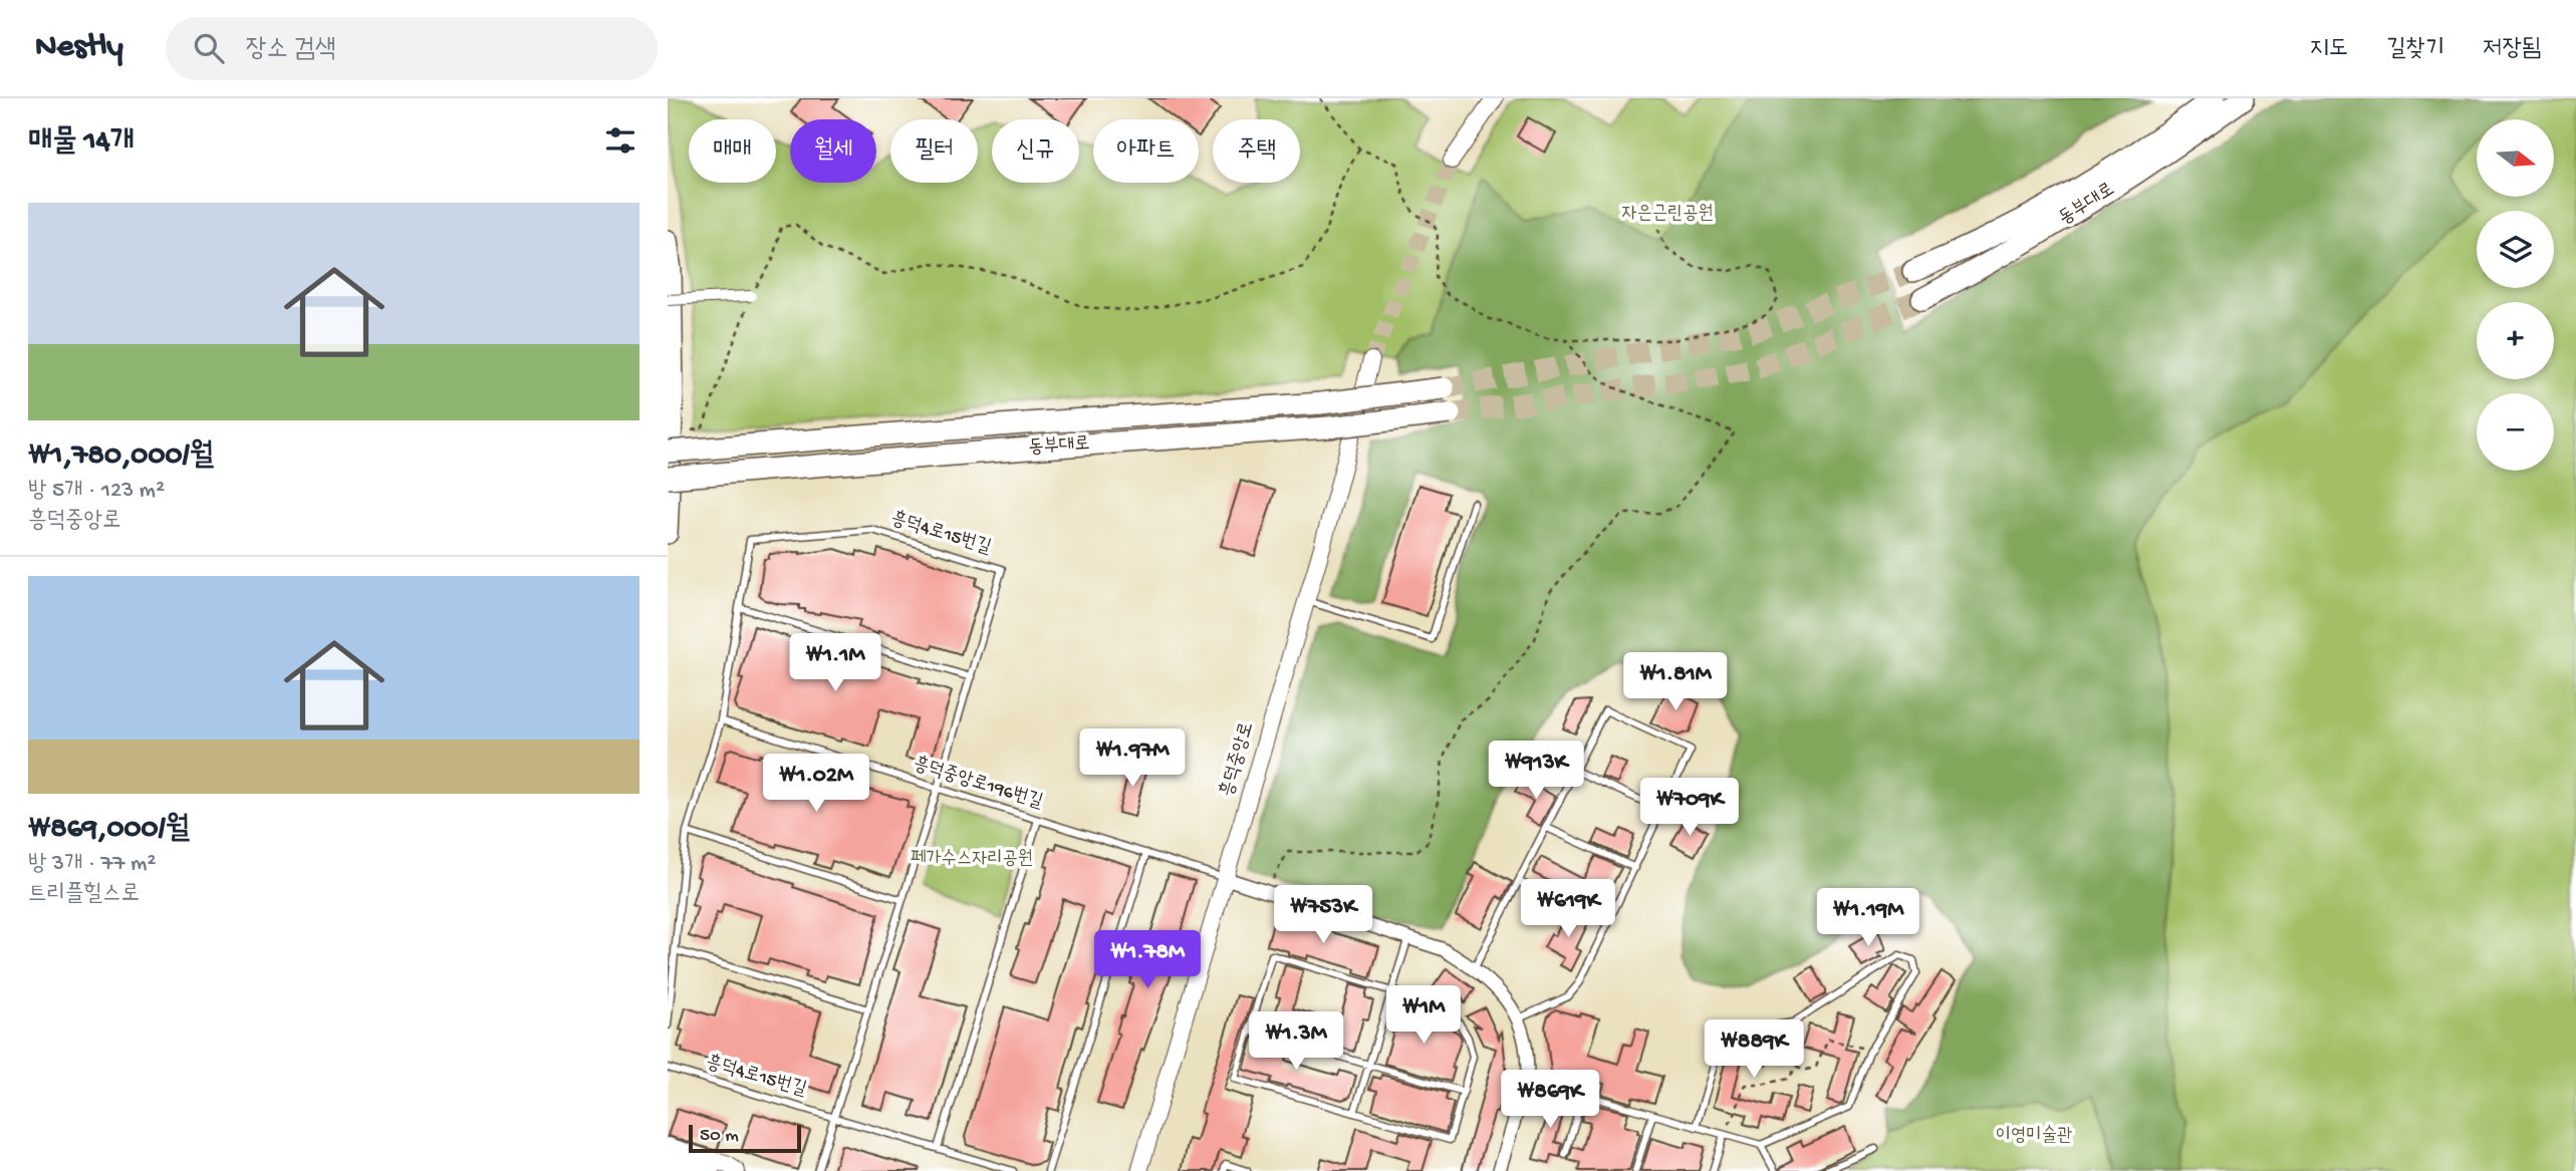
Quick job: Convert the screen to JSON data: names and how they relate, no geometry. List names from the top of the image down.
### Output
{
  "streets": {
    "highway": ["동부대로"],
    "street": ["흥덕중앙로"],
    "lane": ["흥덕4로15번길", "흥덕중앙로196번길"]
  },
  "crossings": [
    ["흥덕4로15번길", "흥덕중앙로196번길"],
    ["흥덕중앙로", "흥덕중앙로196번길"]
  ],
  "parks": ["자은근린공원", "페가수스자리공원", "이영미술관"],
  "scale_bar": "50 m",
  "north": "right",
  "page": {
    "header": "Nestly",
    "search": "장소 검색",
    "nav": ["지도", "길찾기", "저장됨"],
    "heading": "매물 14개",
    "map_buttons": ["+", "−"],
    "chip": [
      "매매",
      "월세",
      "필터",
      "신규",
      "아파트",
      "주택"
    ],
    "list": [
      {
        "name": "₩1,780,000/월",
        "note": "방 5개 · 123 m² · 흥덕중앙로"
      },
      {
        "name": "₩869,000/월",
        "note": "방 3개 · 77 m² · 트리플힐스로"
      }
    ],
    "price": [
      "₩1.1M",
      "₩1.81M",
      "₩1.97M",
      "₩913K",
      "₩1.02M",
      "₩709K",
      "₩619K",
      "₩753K",
      "₩1.19M",
      "₩1.78M",
      "₩1M",
      "₩1.3M",
      "₩889K",
      "₩869K"
    ],
    "scale": "50 m"
  }
}
